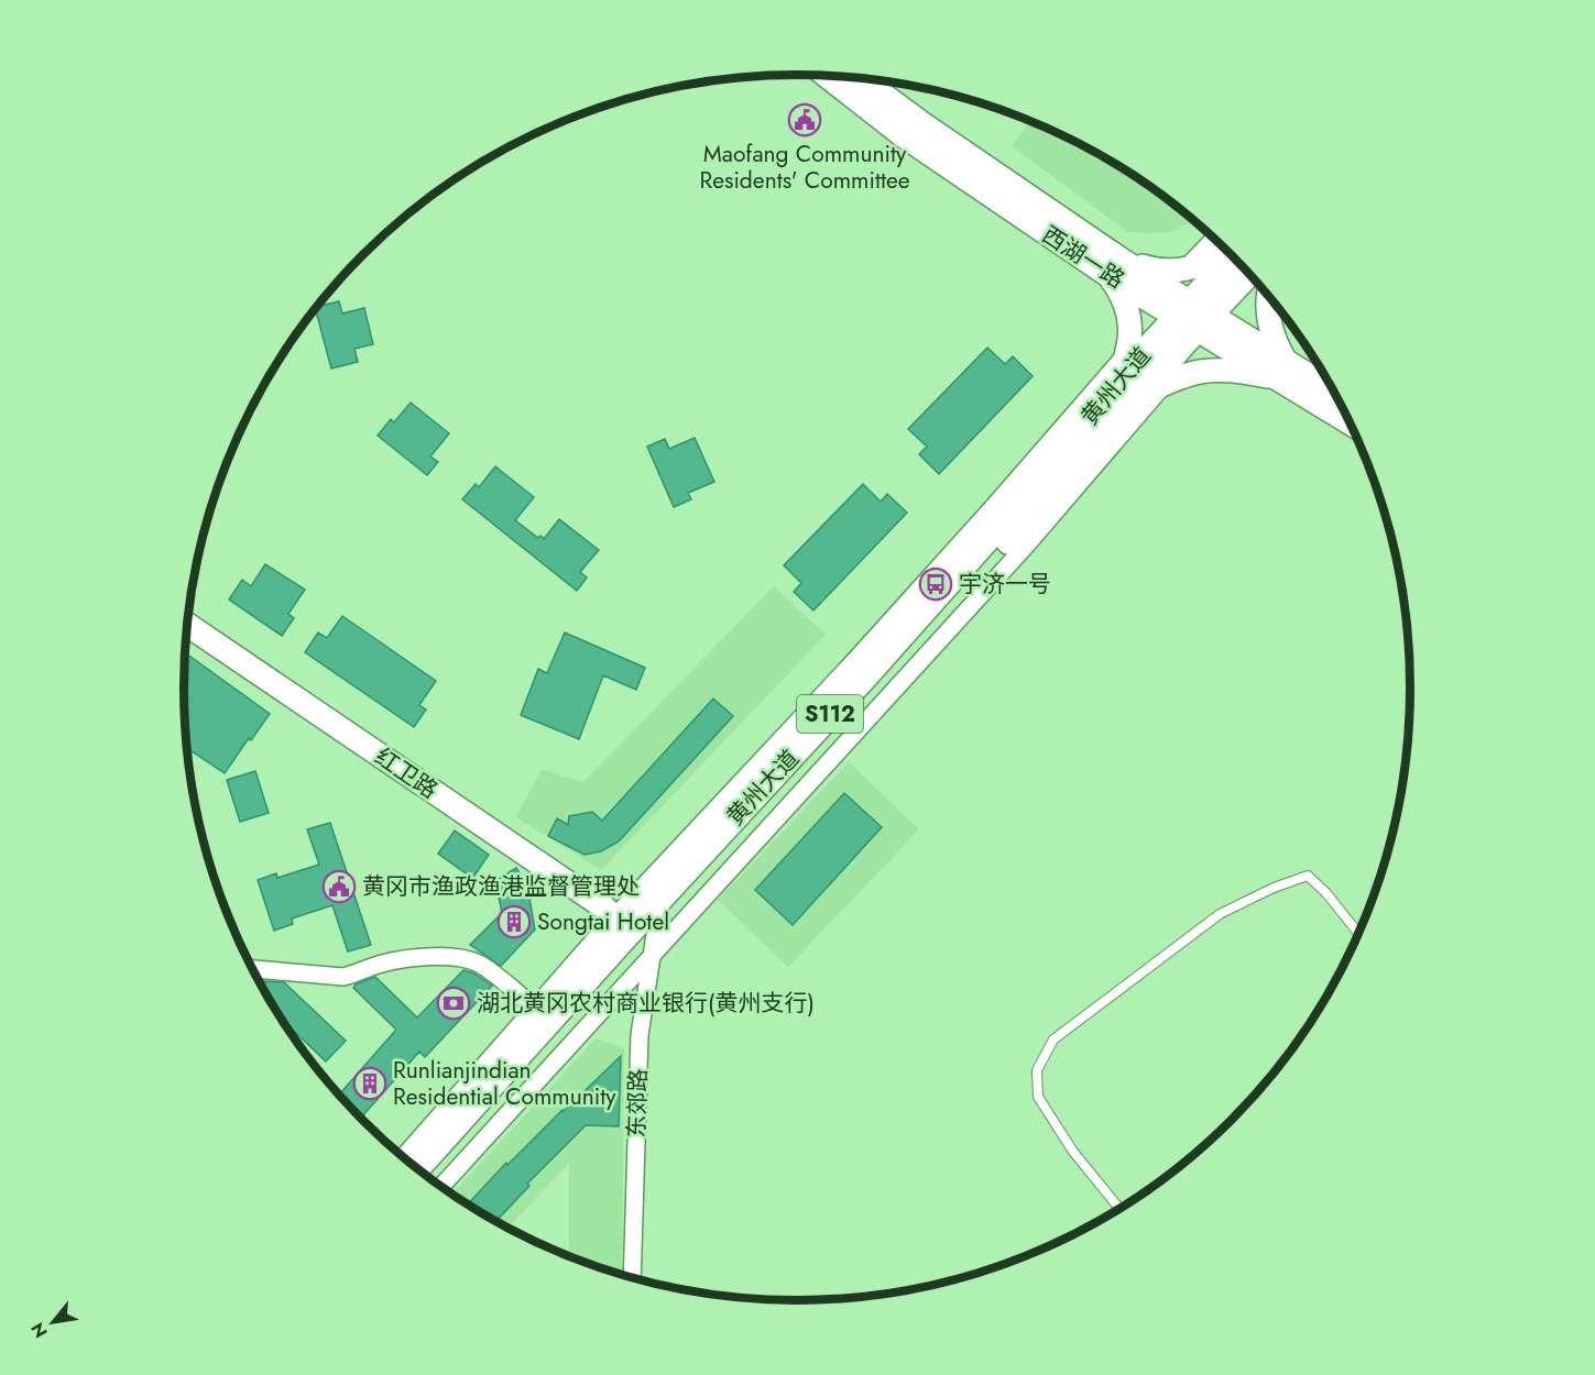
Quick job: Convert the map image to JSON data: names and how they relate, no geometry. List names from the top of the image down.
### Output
{
  "streets": {
    "main road": [
      "西湖一路",
      "黄州大道",
      "S112",
      "红卫路"
    ],
    "street": ["东郊路"]
  },
  "crossings": [
    ["西湖一路", "黄州大道"],
    ["黄州大道", "红卫路"],
    ["黄州大道", "东郊路"]
  ],
  "places": {
    "public building": ["Maofang Community Residents' Committee", "黄冈市渔政渔港监督管理处"],
    "bus stop": ["宇济一号"],
    "building": ["Songtai Hotel", "Runlianjindian Residential Community"],
    "bank": ["湖北黄冈农村商业银行(黄州支行)"]
  },
  "north": "bottom left"
}
